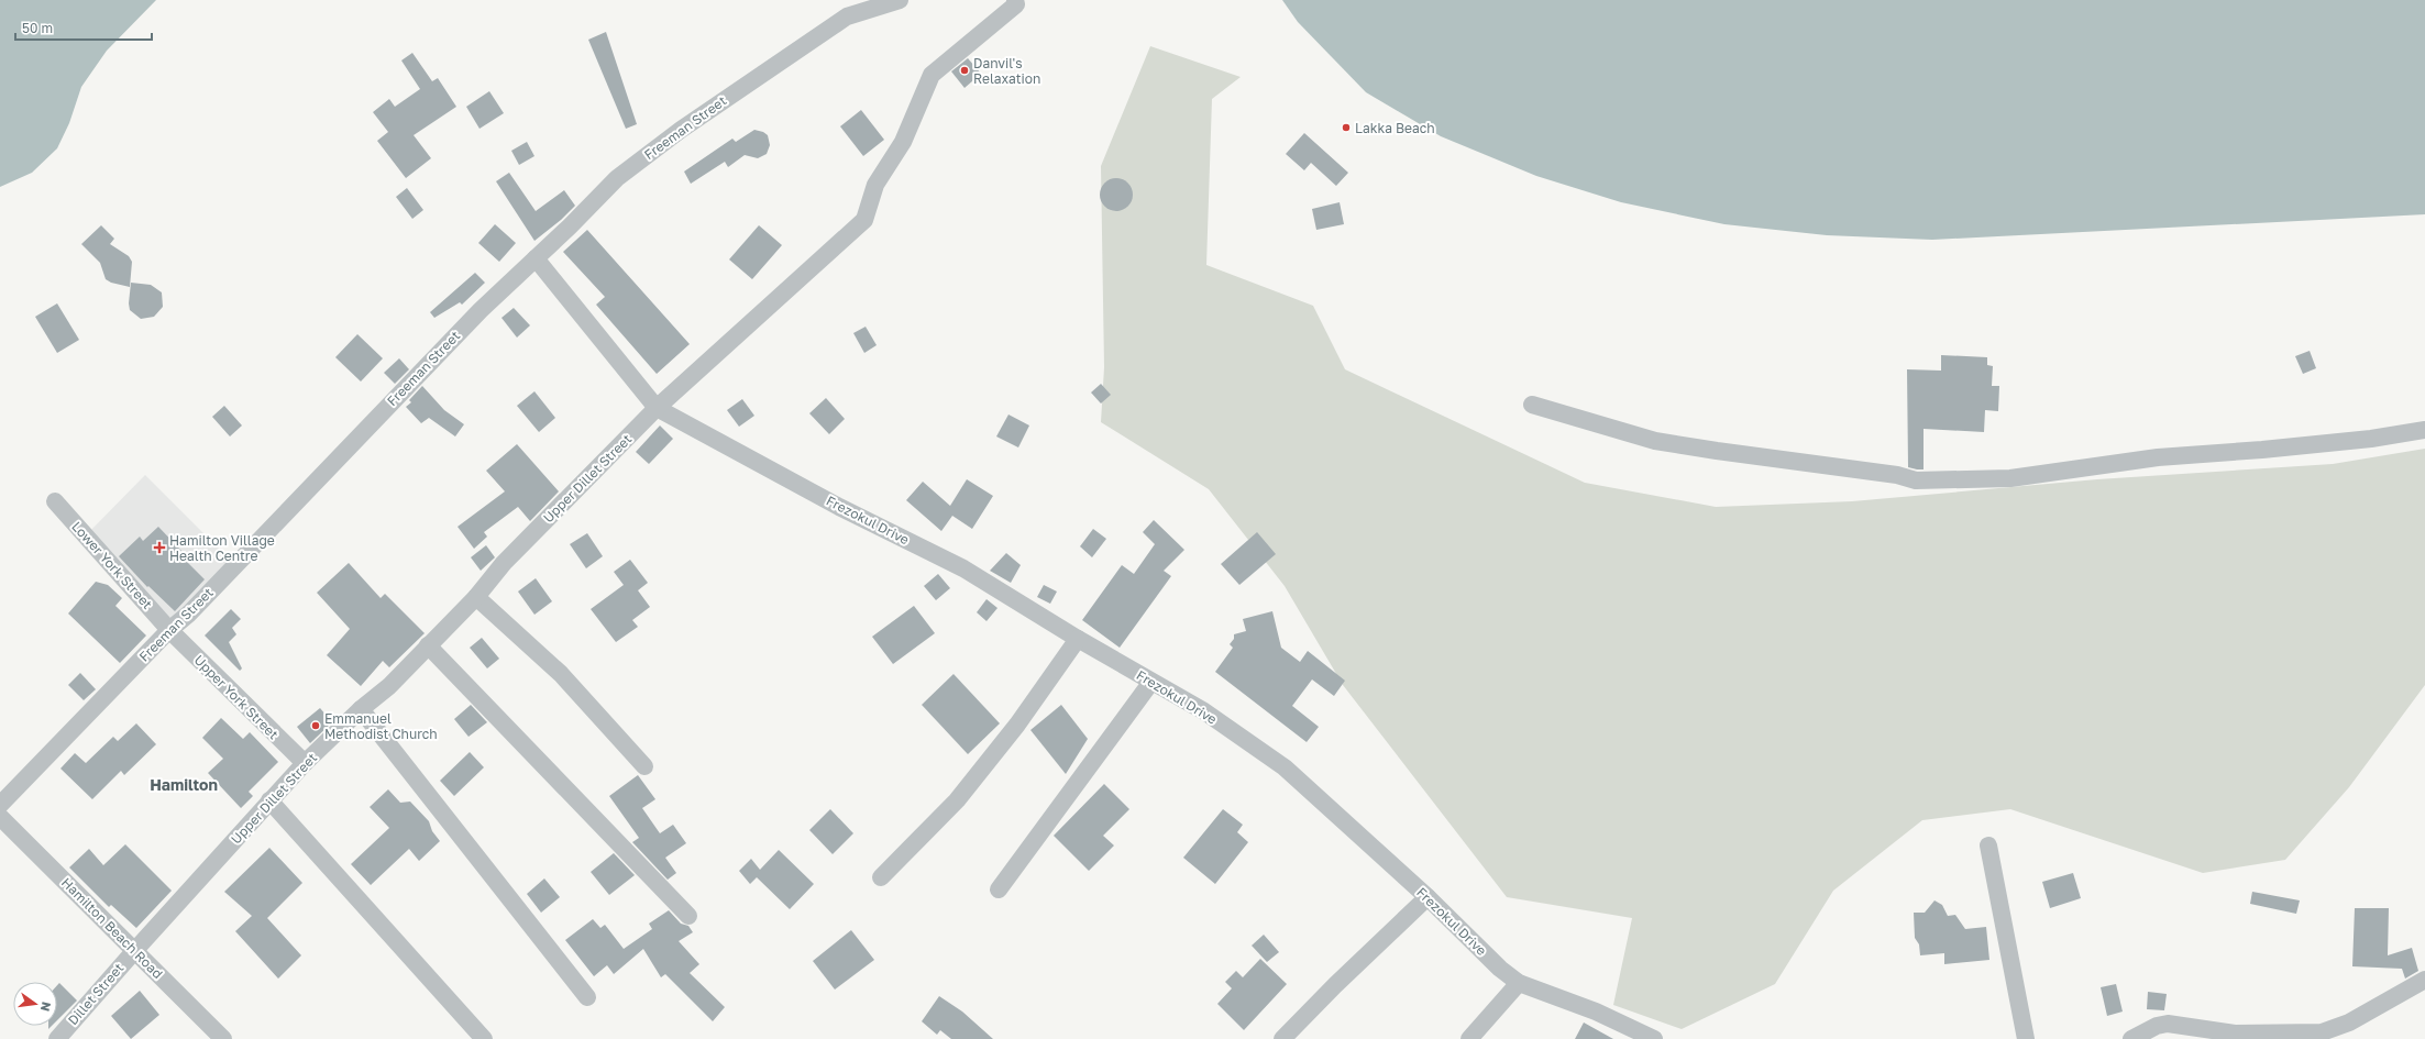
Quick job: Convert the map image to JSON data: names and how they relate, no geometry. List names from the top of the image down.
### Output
{
  "streets": {
    "street": [
      "Freeman Street",
      "Upper Dillet Street",
      "Frezokul Drive",
      "Lower York Street",
      "Upper York Street",
      "Hamilton Beach Road",
      "Dillet Street"
    ]
  },
  "crossings": [
    ["Freeman Street", "Lower York Street"],
    ["Freeman Street", "Upper York Street"],
    ["Upper Dillet Street", "Frezokul Drive"],
    ["Upper Dillet Street", "Upper York Street"],
    ["Upper Dillet Street", "Hamilton Beach Road"],
    ["Upper Dillet Street", "Dillet Street"],
    ["Lower York Street", "Upper York Street"],
    ["Hamilton Beach Road", "Dillet Street"]
  ],
  "districts": ["Hamilton"],
  "places": {
    "other": ["Danvil's Relaxation", "Lakka Beach", "Emmanuel Methodist Church"],
    "health": ["Hamilton Village Health Centre"]
  },
  "scale_bar": "50 m",
  "north": "right"
}
